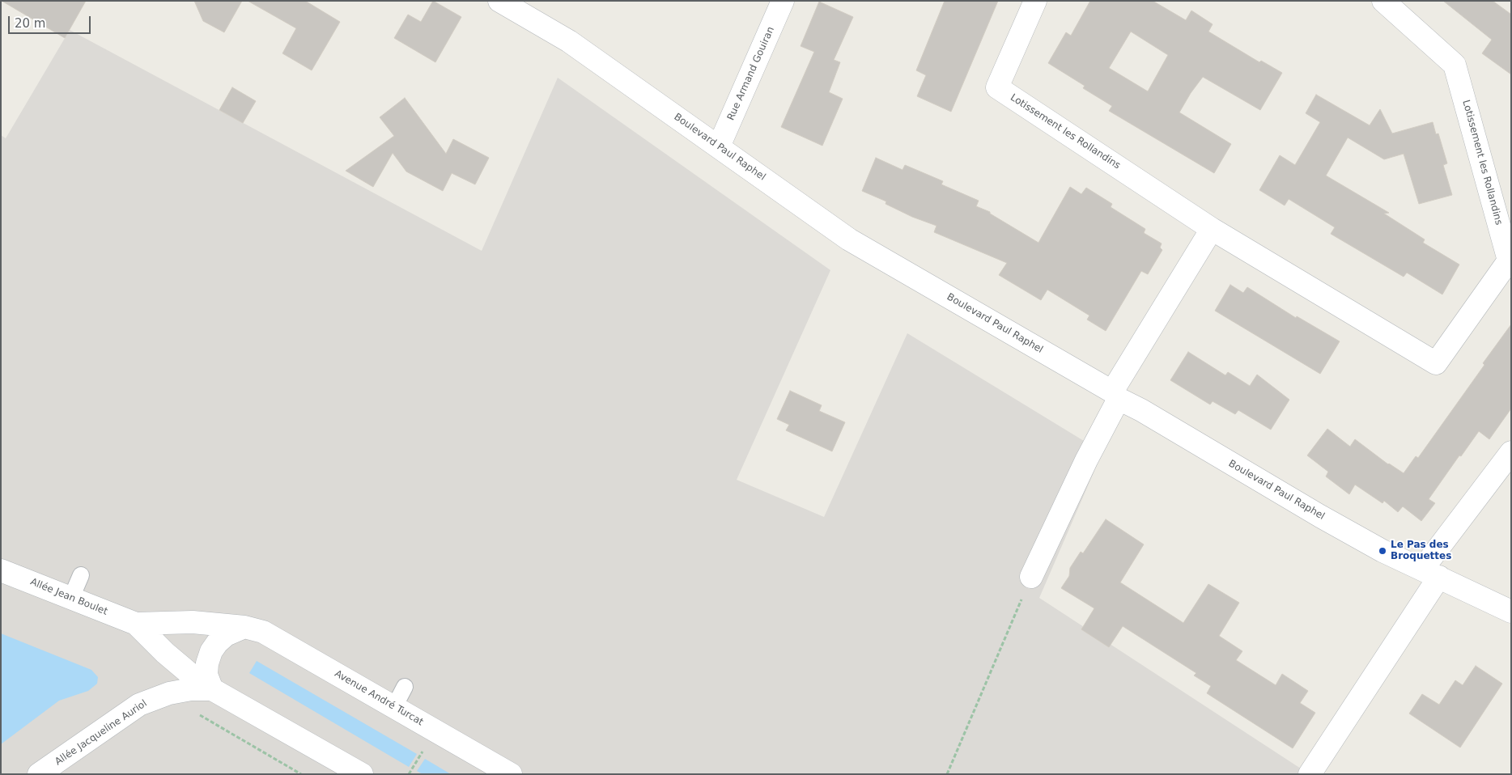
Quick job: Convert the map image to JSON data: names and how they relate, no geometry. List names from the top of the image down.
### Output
{
  "streets": {
    "street": [
      "Rue Armand Gouiran",
      "Lotissement les Rollandins",
      "Boulevard Paul Raphel",
      "Allée Jean Boulet",
      "Avenue André Turcat",
      "Allée Jacqueline Auriol"
    ]
  },
  "crossings": [
    ["Rue Armand Gouiran", "Boulevard Paul Raphel"],
    ["Allée Jean Boulet", "Avenue André Turcat"]
  ],
  "places": ["Le Pas des Broquettes"],
  "scale_bar": "20 m"
}
